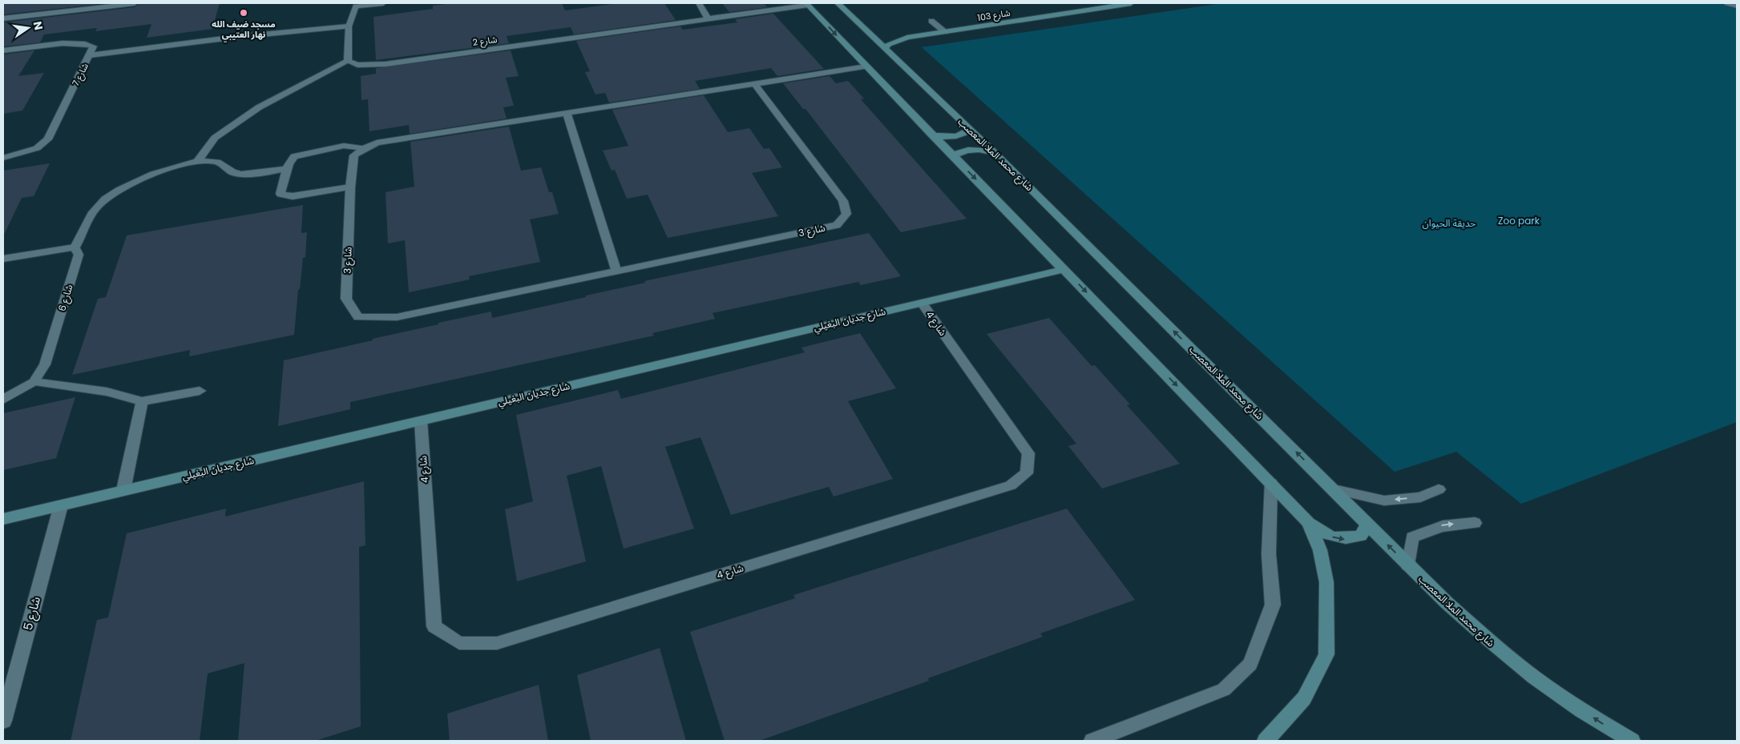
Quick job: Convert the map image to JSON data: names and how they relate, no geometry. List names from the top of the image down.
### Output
{
  "streets": {
    "street": [
      "شارع 103",
      "شارع 2",
      "شارع 7",
      "شارع محمد الملا المعصب",
      "شارع 3",
      "شارع 6",
      "شارع جديان البغيلي",
      "شارع 4",
      "شارع 5"
    ]
  },
  "crossings": [
    ["شارع 103", "شارع محمد الملا المعصب"],
    ["شارع جديان البغيلي", "شارع 4"],
    ["شارع جديان البغيلي", "شارع 5"]
  ],
  "parks": ["Zoo park", "حديقة الحيوان"],
  "places": ["مسجد ضيف الله نهار العتيبي"],
  "north": "right"
}
